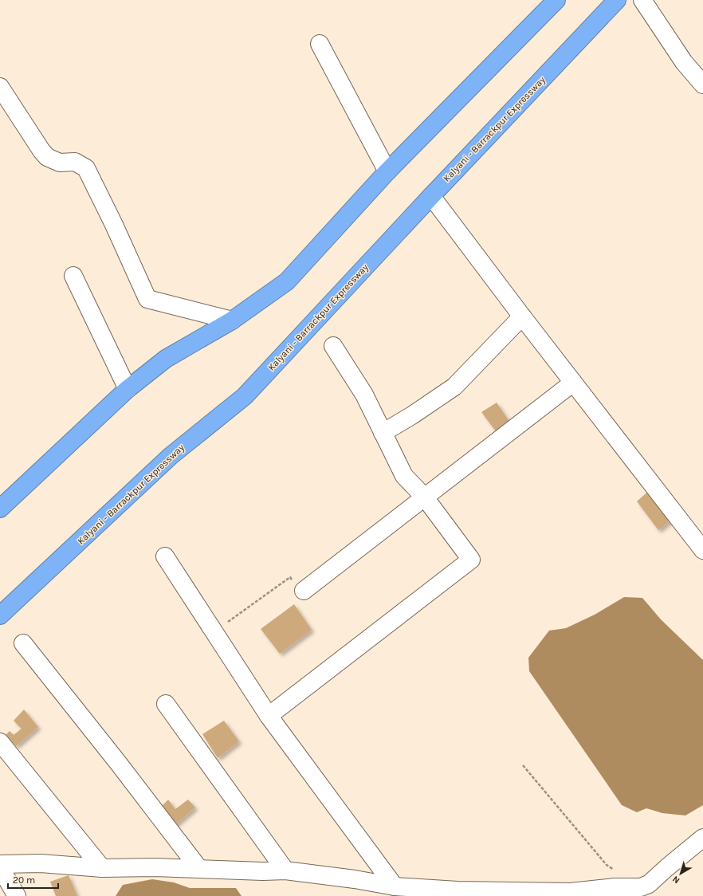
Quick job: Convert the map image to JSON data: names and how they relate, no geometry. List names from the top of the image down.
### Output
{
  "streets": {
    "highway": ["Kalyani - Barrackpur Expressway"]
  },
  "scale_bar": "20 m",
  "north": "bottom left"
}
